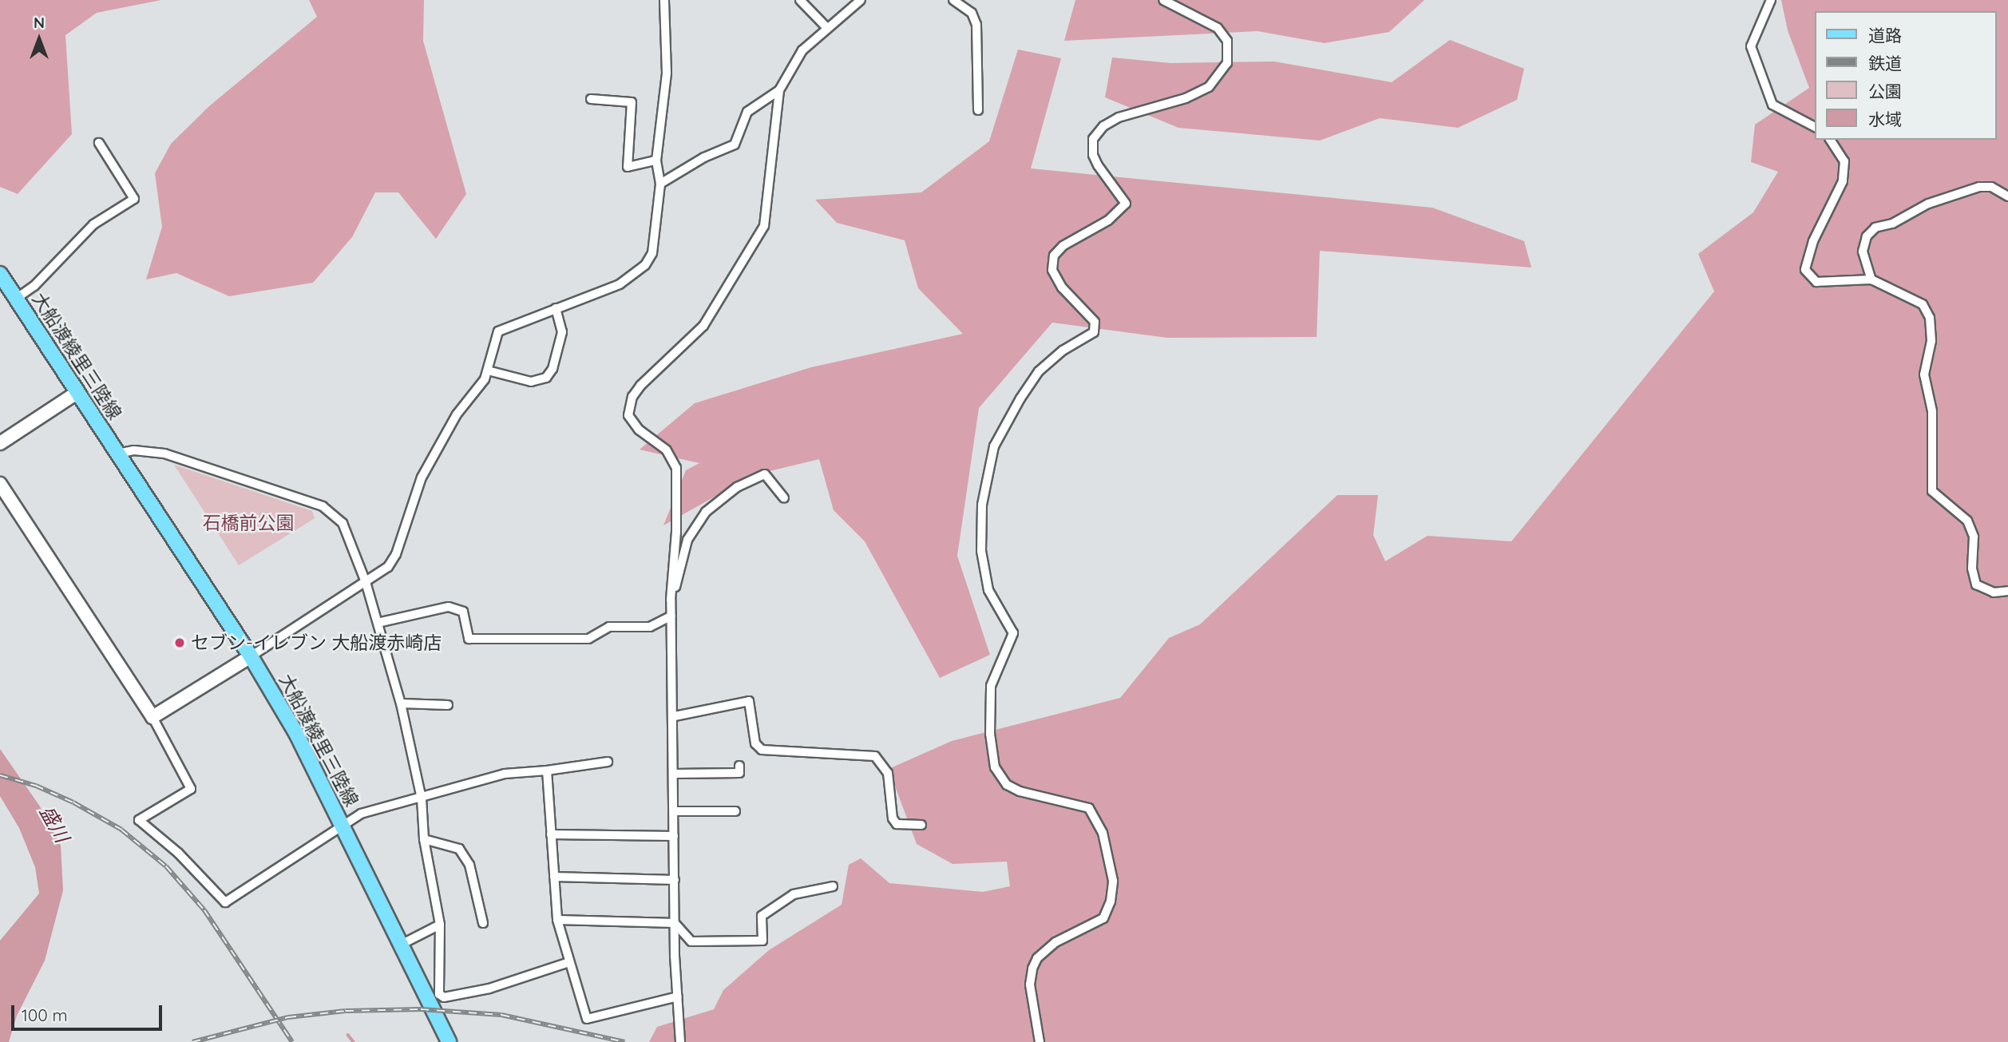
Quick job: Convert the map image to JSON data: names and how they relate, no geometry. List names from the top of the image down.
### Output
{
  "streets": {
    "main road": ["大船渡綾里三陸線"]
  },
  "water": ["盛川"],
  "parks": ["石橋前公園"],
  "places": ["セブン-イレブン 大船渡赤崎店"],
  "legend": [
    "道路",
    "鉄道",
    "公園",
    "水域"
  ],
  "scale_bar": "100 m",
  "north": "top"
}
